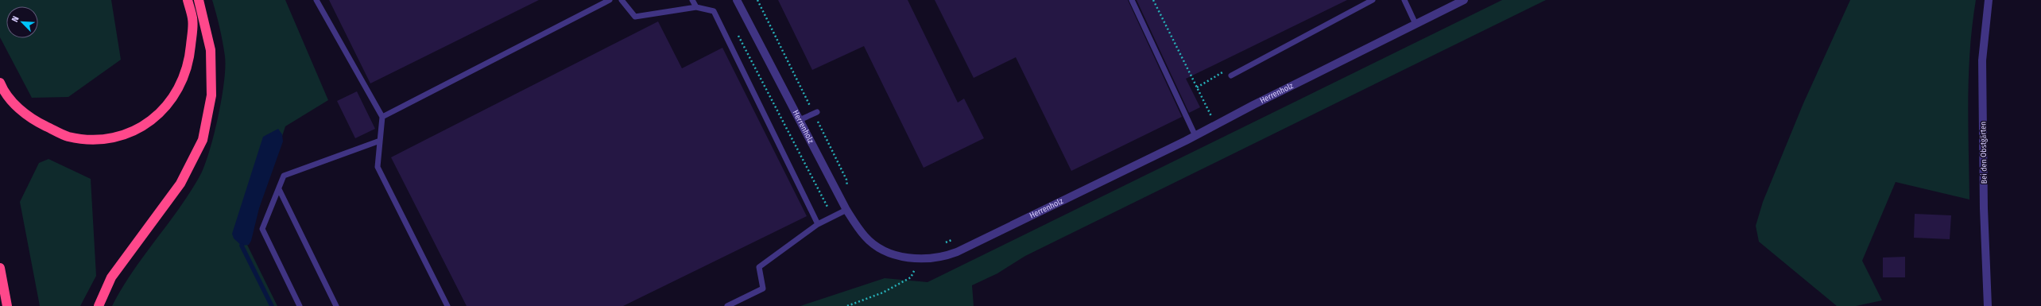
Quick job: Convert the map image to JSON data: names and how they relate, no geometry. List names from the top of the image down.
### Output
{
  "streets": {
    "street": ["Herrenholz", "Bei den Obstgärten"]
  },
  "north": "top left"
}
